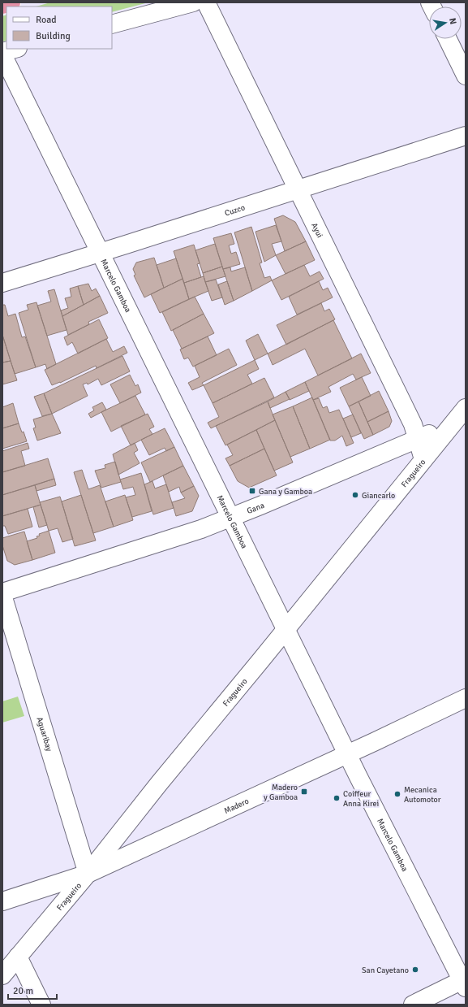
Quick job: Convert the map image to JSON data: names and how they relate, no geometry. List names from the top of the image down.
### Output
{
  "streets": {
    "street": [
      "Cuzco",
      "Ayui",
      "Marcelo Gamboa",
      "Fragueiro",
      "Gana",
      "Aguaribay",
      "Madero"
    ]
  },
  "crossings": [
    ["Cuzco", "Ayui"],
    ["Cuzco", "Marcelo Gamboa"],
    ["Ayui", "Fragueiro"],
    ["Ayui", "Gana"],
    ["Marcelo Gamboa", "Fragueiro"],
    ["Marcelo Gamboa", "Gana"],
    ["Marcelo Gamboa", "Madero"],
    ["Fragueiro", "Gana"],
    ["Fragueiro", "Aguaribay"],
    ["Fragueiro", "Madero"],
    ["Gana", "Aguaribay"],
    ["Aguaribay", "Madero"]
  ],
  "places": {
    "transit": ["Gana y Gamboa", "Madero y Gamboa"],
    "other": [
      "Giancarlo",
      "Mecanica Automotor",
      "Coiffeur Anna Kirei",
      "San Cayetano"
    ]
  },
  "legend": ["Road", "Building"],
  "scale_bar": "20 m",
  "north": "right"
}
